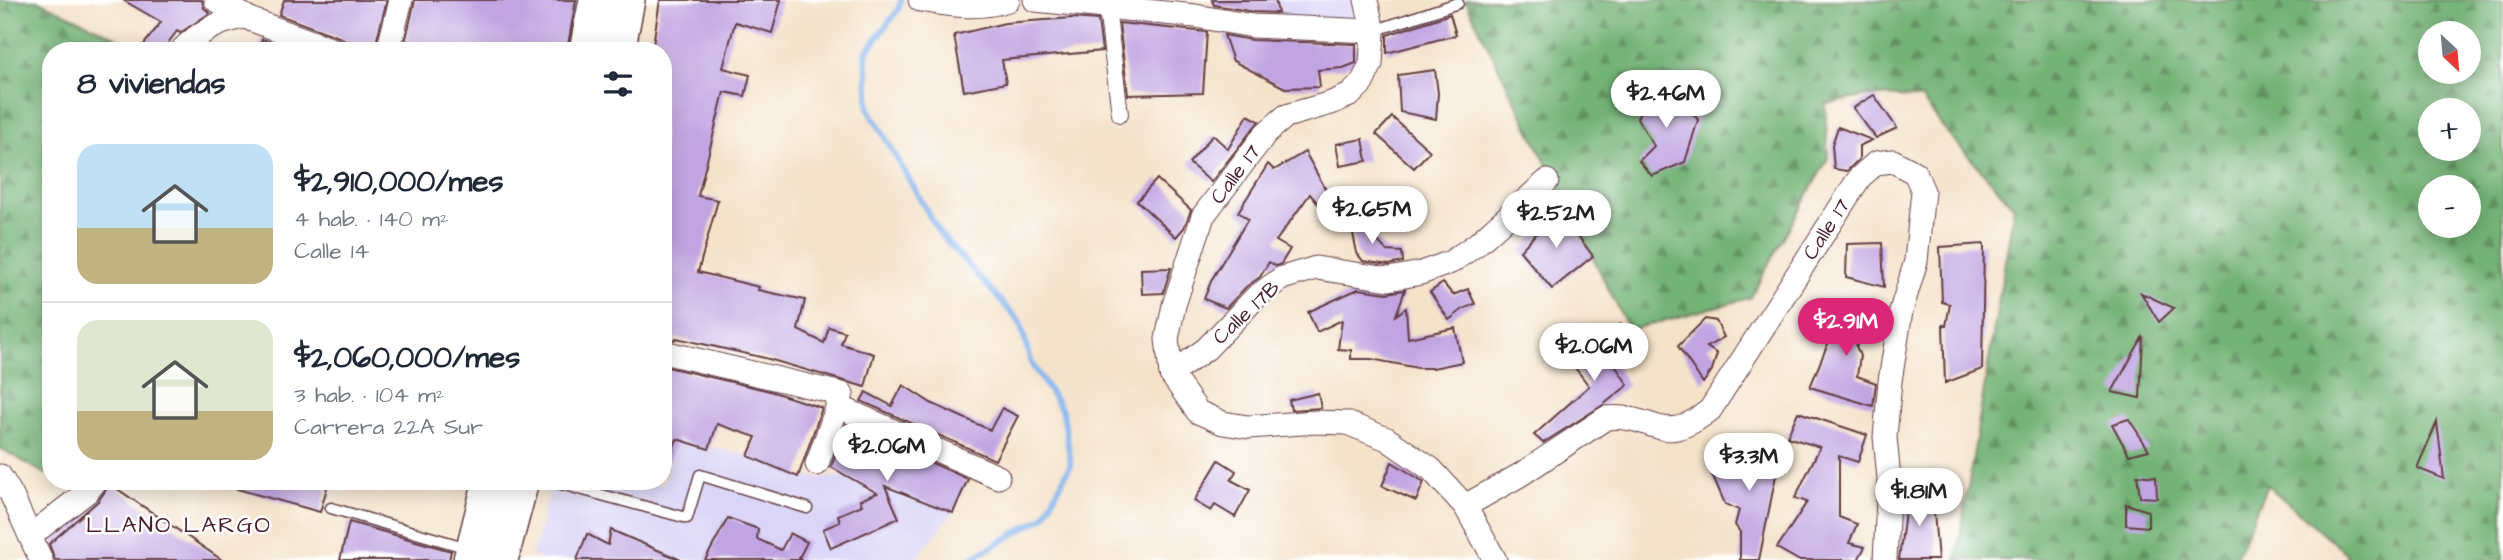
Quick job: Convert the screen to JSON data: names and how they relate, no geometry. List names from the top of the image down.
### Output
{
  "streets": {
    "street": ["Calle 17", "Calle 17B"]
  },
  "crossings": [
    ["Calle 17", "Calle 17B"]
  ],
  "districts": ["LLANO LARGO"],
  "north": "bottom right",
  "page": {
    "map_buttons": ["+", "−"],
    "heading": "8 viviendas",
    "price": [
      "$2.46M",
      "$2.65M",
      "$2.52M",
      "$2.91M",
      "$2.06M",
      "$2.06M",
      "$3.3M",
      "$1.81M"
    ],
    "list": [
      {
        "name": "$2,910,000/mes",
        "note": "4 hab. · 140 m² · Calle 14"
      },
      {
        "name": "$2,060,000/mes",
        "note": "3 hab. · 104 m² · Carrera 22A Sur"
      }
    ]
  }
}
